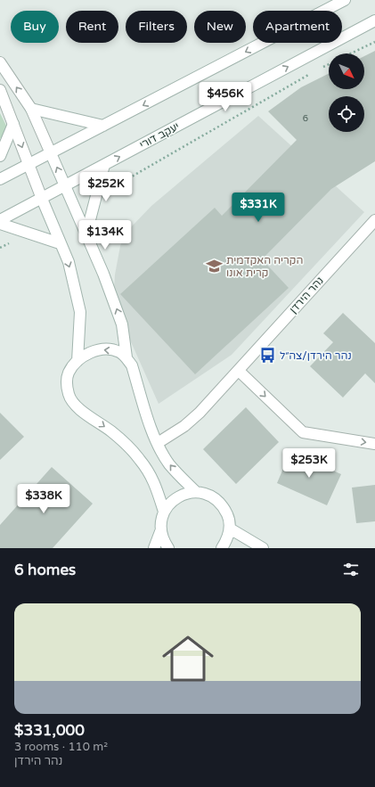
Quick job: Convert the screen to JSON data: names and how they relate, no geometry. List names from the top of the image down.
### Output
{
  "streets": {
    "street": ["יעקב דורי", "נהר הירדן"]
  },
  "places": {
    "school or university": ["הקריה האקדמית קרית אונו"],
    "bus stop": ["נהר הירדן/צה״ל"]
  },
  "house_numbers": ["6"],
  "north": "bottom right",
  "page": {
    "chip": [
      "Buy",
      "Rent",
      "Filters",
      "New",
      "Apartment"
    ],
    "price": [
      "$456K",
      "$252K",
      "$331K",
      "$134K",
      "$253K",
      "$338K"
    ],
    "heading": "6 homes",
    "list": [
      {
        "name": "$331,000",
        "note": "3 rooms · 110 m² · נהר הירדן"
      }
    ]
  }
}
